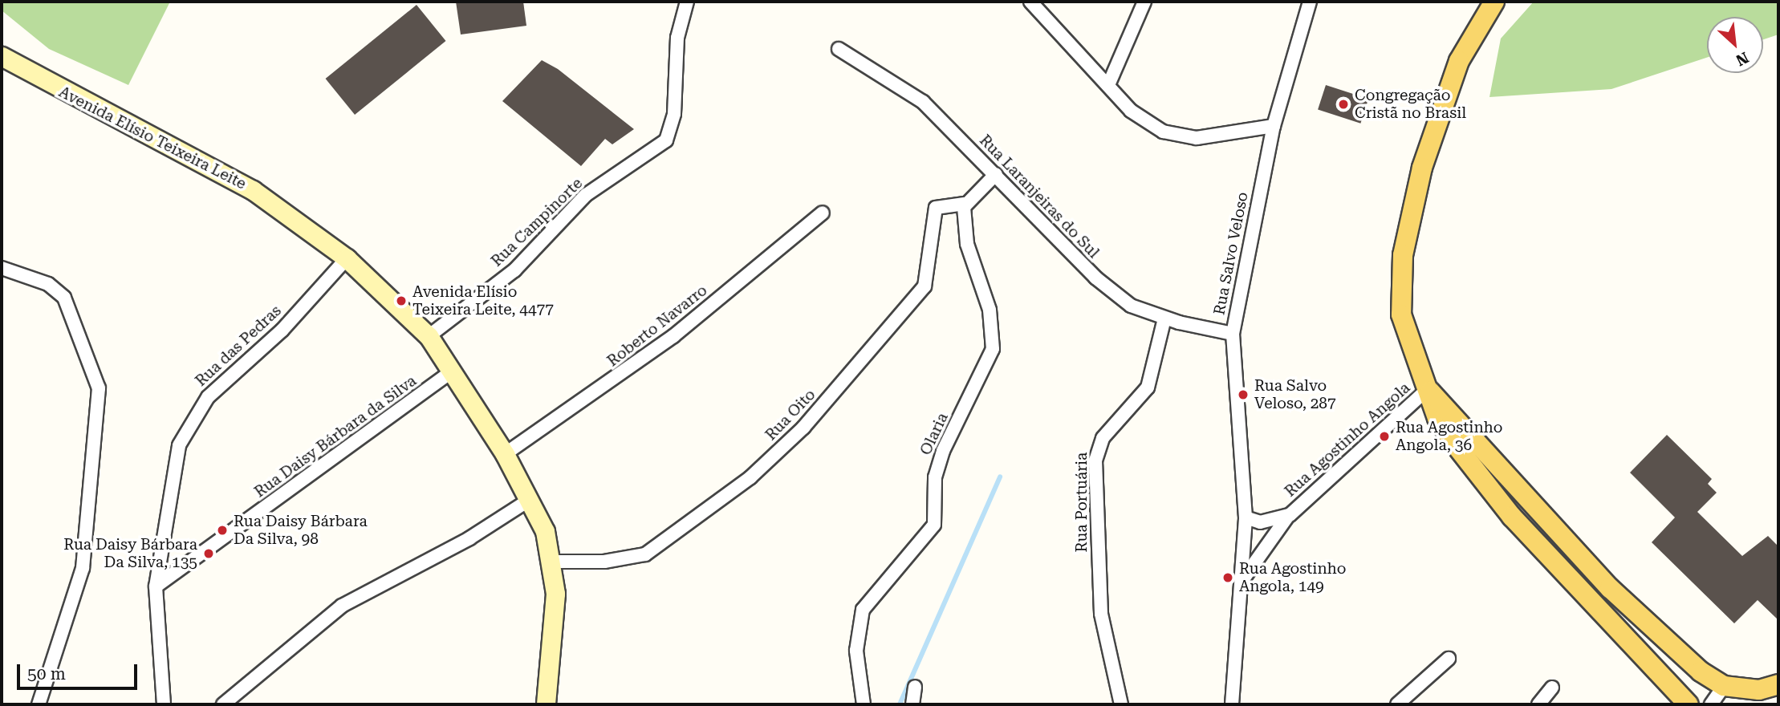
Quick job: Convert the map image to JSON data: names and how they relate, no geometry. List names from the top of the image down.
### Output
{
  "streets": {
    "main road": ["Avenida Elísio Teixeira Leite"],
    "street": [
      "Rua Laranjeiras do Sul",
      "Rua Campinorte",
      "Rua Salvo Veloso",
      "Roberto Navarro",
      "Rua das Pedras",
      "Rua Oito",
      "Olaria",
      "Rua Daisy Bárbara da Silva",
      "Rua Agostinho Angola",
      "Rua Portuária"
    ]
  },
  "crossings": [
    ["Avenida Elísio Teixeira Leite", "Rua Campinorte"],
    ["Avenida Elísio Teixeira Leite", "Roberto Navarro"],
    ["Avenida Elísio Teixeira Leite", "Rua das Pedras"],
    ["Avenida Elísio Teixeira Leite", "Rua Oito"],
    ["Avenida Elísio Teixeira Leite", "Rua Daisy Bárbara da Silva"],
    ["Rua Laranjeiras do Sul", "Rua Salvo Veloso"],
    ["Rua Laranjeiras do Sul", "Rua Portuária"],
    ["Rua Salvo Veloso", "Rua Agostinho Angola"],
    ["Rua das Pedras", "Rua Daisy Bárbara da Silva"],
    ["Rua Oito", "Olaria"]
  ],
  "places": [
    "Congregação Cristã no Brasil",
    "Avenida Elísio Teixeira Leite, 4477",
    "Rua Salvo Veloso, 287",
    "Rua Agostinho Angola, 36",
    "Rua Daisy Bárbara Da Silva, 98",
    "Rua Daisy Bárbara Da Silva, 135",
    "Rua Agostinho Angola, 149"
  ],
  "scale_bar": "50 m",
  "north": "bottom right"
}
